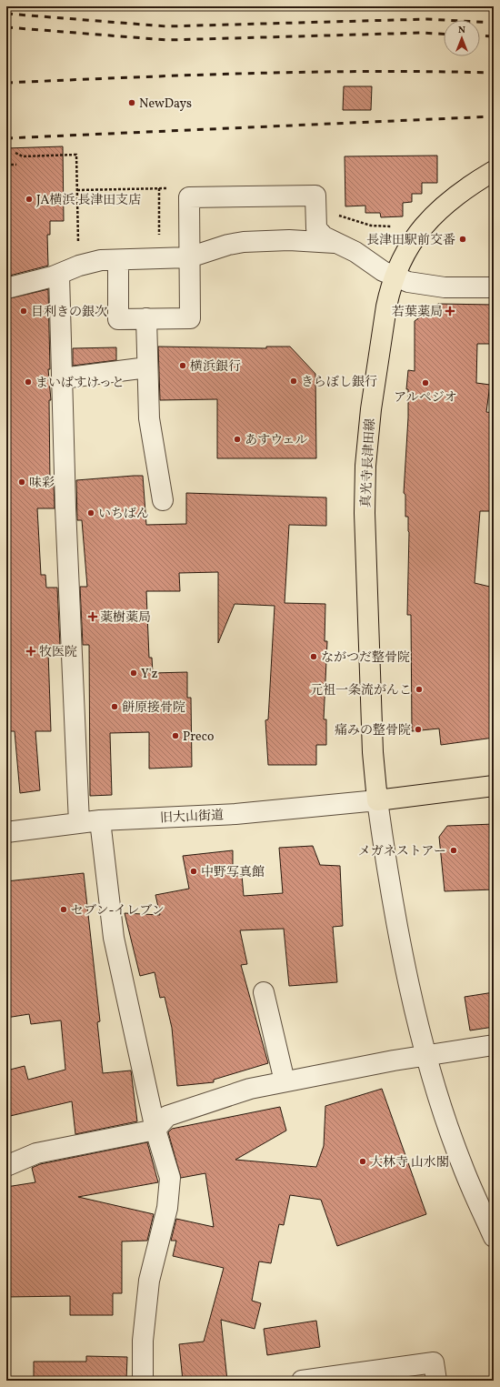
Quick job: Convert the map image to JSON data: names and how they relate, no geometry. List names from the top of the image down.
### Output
{
  "streets": {
    "main road": ["真光寺長津田線"],
    "street": ["旧大山街道"]
  },
  "crossings": [
    ["真光寺長津田線", "旧大山街道"]
  ],
  "places": {
    "other": [
      "NewDays",
      "JA横浜 長津田支店",
      "長津田駅前交番",
      "目利きの銀次",
      "横浜銀行",
      "きらぼし銀行",
      "まいばすけっと",
      "アルペジオ",
      "あすウェル",
      "味彩",
      "いちばん",
      "ながつだ整骨院",
      "Y'z",
      "元祖一条流がんこ",
      "餅原接骨院",
      "痛みの整骨院",
      "Preco",
      "メガネストアー",
      "中野写真館",
      "セブン-イレブン",
      "大林寺 山水閣"
    ],
    "health": ["若葉薬局", "薬樹薬局", "牧医院"]
  },
  "north": "top"
}
